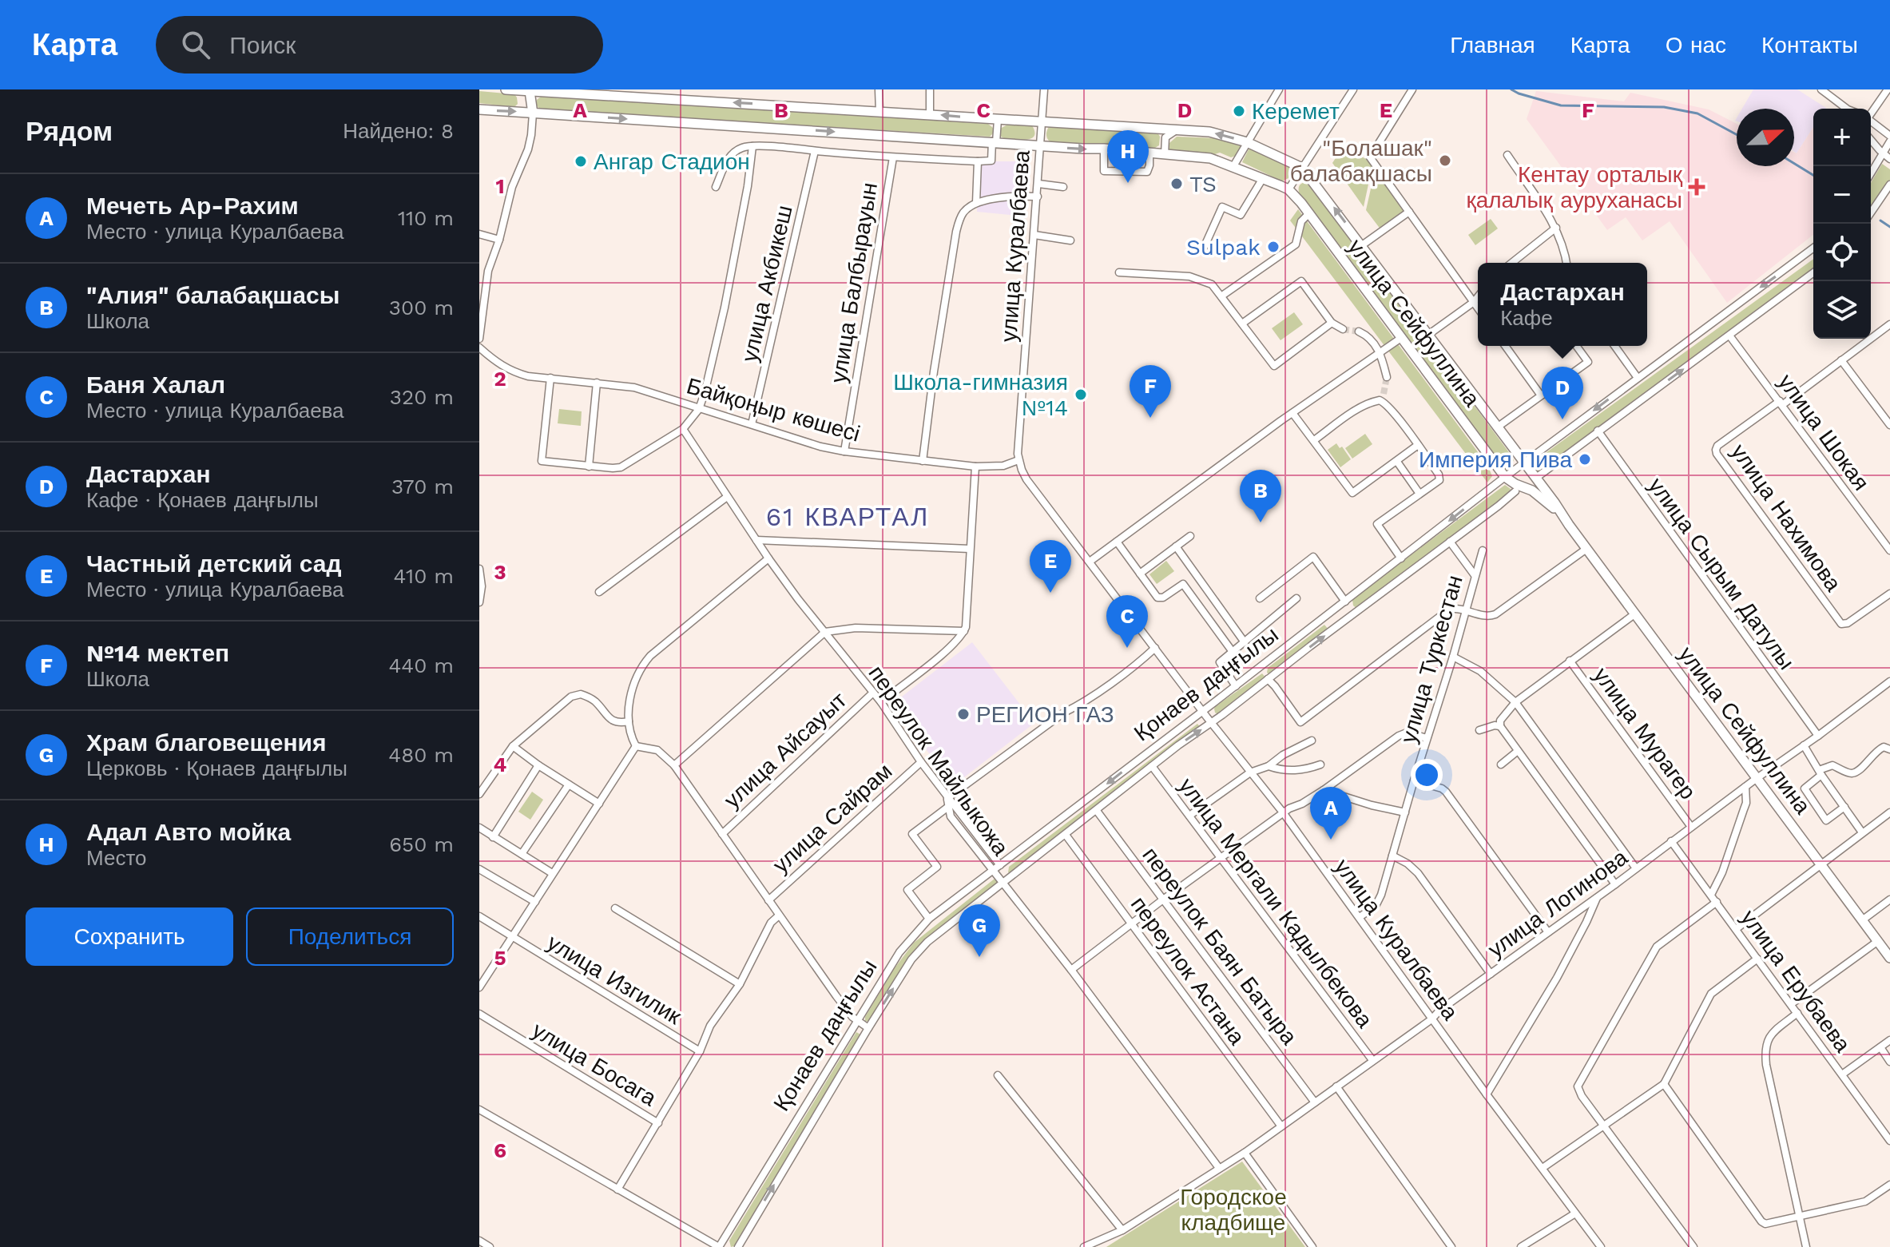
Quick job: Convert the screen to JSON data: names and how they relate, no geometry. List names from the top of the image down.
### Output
{
  "streets": {
    "main road": ["улица Сейфуллина", "Қонаев даңғылы"],
    "street": [
      "улица Куралбаева",
      "улица Балбырауын",
      "улица Акбикеш",
      "Байқоңыр көшесі",
      "улица Шокая",
      "улица Нахимова",
      "улица Сырым Датулы",
      "улица Туркестан",
      "улица Мурагер",
      "улица Айсауыт",
      "переулок Майлыкожа",
      "улица Сайрам",
      "улица Мергали Кадылбекова",
      "улица Логинова",
      "переулок Баян Батыра",
      "переулок Астана",
      "улица Изгилик",
      "улица Ерубаева",
      "улица Босага"
    ]
  },
  "crossings": [
    ["улица Куралбаева", "Байқоңыр көшесі"],
    ["улица Куралбаева", "улица Туркестан"],
    ["улица Куралбаева", "Қонаев даңғылы"],
    ["улица Куралбаева", "улица Логинова"],
    ["улица Балбырауын", "Байқоңыр көшесі"],
    ["улица Акбикеш", "Байқоңыр көшесі"],
    ["улица Сейфуллина", "Қонаев даңғылы"],
    ["улица Сейфуллина", "улица Мурагер"],
    ["улица Сейфуллина", "улица Логинова"],
    ["улица Шокая", "улица Нахимова"],
    ["улица Шокая", "Қонаев даңғылы"],
    ["улица Сырым Датулы", "Қонаев даңғылы"],
    ["улица Сырым Датулы", "улица Логинова"],
    ["Қонаев даңғылы", "переулок Майлыкожа"],
    ["Қонаев даңғылы", "улица Мергали Кадылбекова"],
    ["Қонаев даңғылы", "переулок Баян Батыра"],
    ["Қонаев даңғылы", "переулок Астана"],
    ["улица Мурагер", "улица Логинова"],
    ["улица Айсауыт", "переулок Майлыкожа"],
    ["переулок Майлыкожа", "улица Сайрам"],
    ["переулок Майлыкожа", "улица Логинова"],
    ["улица Мергали Кадылбекова", "улица Логинова"],
    ["улица Логинова", "переулок Баян Батыра"],
    ["улица Логинова", "переулок Астана"],
    ["улица Логинова", "улица Ерубаева"]
  ],
  "districts": ["61 КВАРТАЛ"],
  "parks": ["Городское кладбище"],
  "places": {
    "other": [
      "Керемет",
      "\"Болашак\" балабақшасы",
      "Ангар Стадион",
      "TS",
      "Sulpak",
      "Школа-гимназия №14",
      "Империя Пива",
      "РЕГИОН ГАЗ"
    ],
    "health": ["Кентау орталық қалалық ауруханасы"]
  },
  "north": "right",
  "page": {
    "header": "Карта",
    "search": "Поиск",
    "nav": [
      "Главная",
      "Карта",
      "О нас",
      "Контакты"
    ],
    "heading": ["Рядом", "Найдено: 8"],
    "map_buttons": ["+", "−"],
    "pins": [
      "H",
      "F",
      "D",
      "B",
      "E",
      "C",
      "A",
      "G"
    ],
    "list": [
      {
        "mark": "A",
        "name": "Мечеть Ар-Рахим",
        "note": "Место · улица Куралбаева",
        "value": "110 m"
      },
      {
        "mark": "B",
        "name": "\"Алия\" балабақшасы",
        "note": "Школа",
        "value": "300 m"
      },
      {
        "mark": "C",
        "name": "Баня Халал",
        "note": "Место · улица Куралбаева",
        "value": "320 m"
      },
      {
        "mark": "D",
        "name": "Дастархан",
        "note": "Кафе · Қонаев даңғылы",
        "value": "370 m"
      },
      {
        "mark": "E",
        "name": "Частный детский сад",
        "note": "Место · улица Куралбаева",
        "value": "410 m"
      },
      {
        "mark": "F",
        "name": "№14 мектеп",
        "note": "Школа",
        "value": "440 m"
      },
      {
        "mark": "G",
        "name": "Храм благовещения",
        "note": "Церковь · Қонаев даңғылы",
        "value": "480 m"
      },
      {
        "mark": "H",
        "name": "Адал Авто мойка",
        "note": "Место",
        "value": "650 m"
      }
    ],
    "popup": ["Дастархан", "Кафе"],
    "buttons": ["Сохранить", "Поделиться"]
  },
  "grid": {
    "columns": [
      "A",
      "B",
      "C",
      "D",
      "E",
      "F"
    ],
    "rows": [
      "1",
      "2",
      "3",
      "4",
      "5",
      "6"
    ]
  }
}
